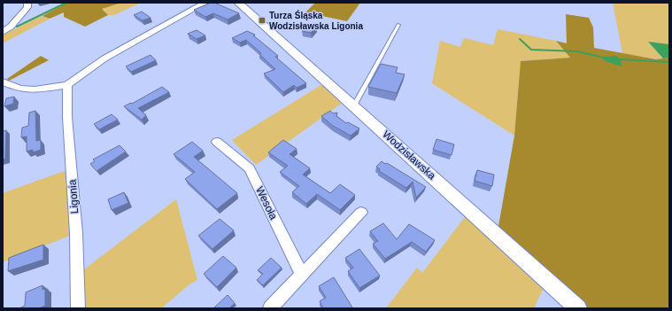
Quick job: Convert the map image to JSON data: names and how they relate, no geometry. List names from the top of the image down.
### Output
{
  "streets": {
    "street": ["Wodzisławska", "Ligonia", "Wesoła"]
  },
  "places": {
    "transit": ["Turza Śląska Wodzisławska Ligonia"]
  }
}
